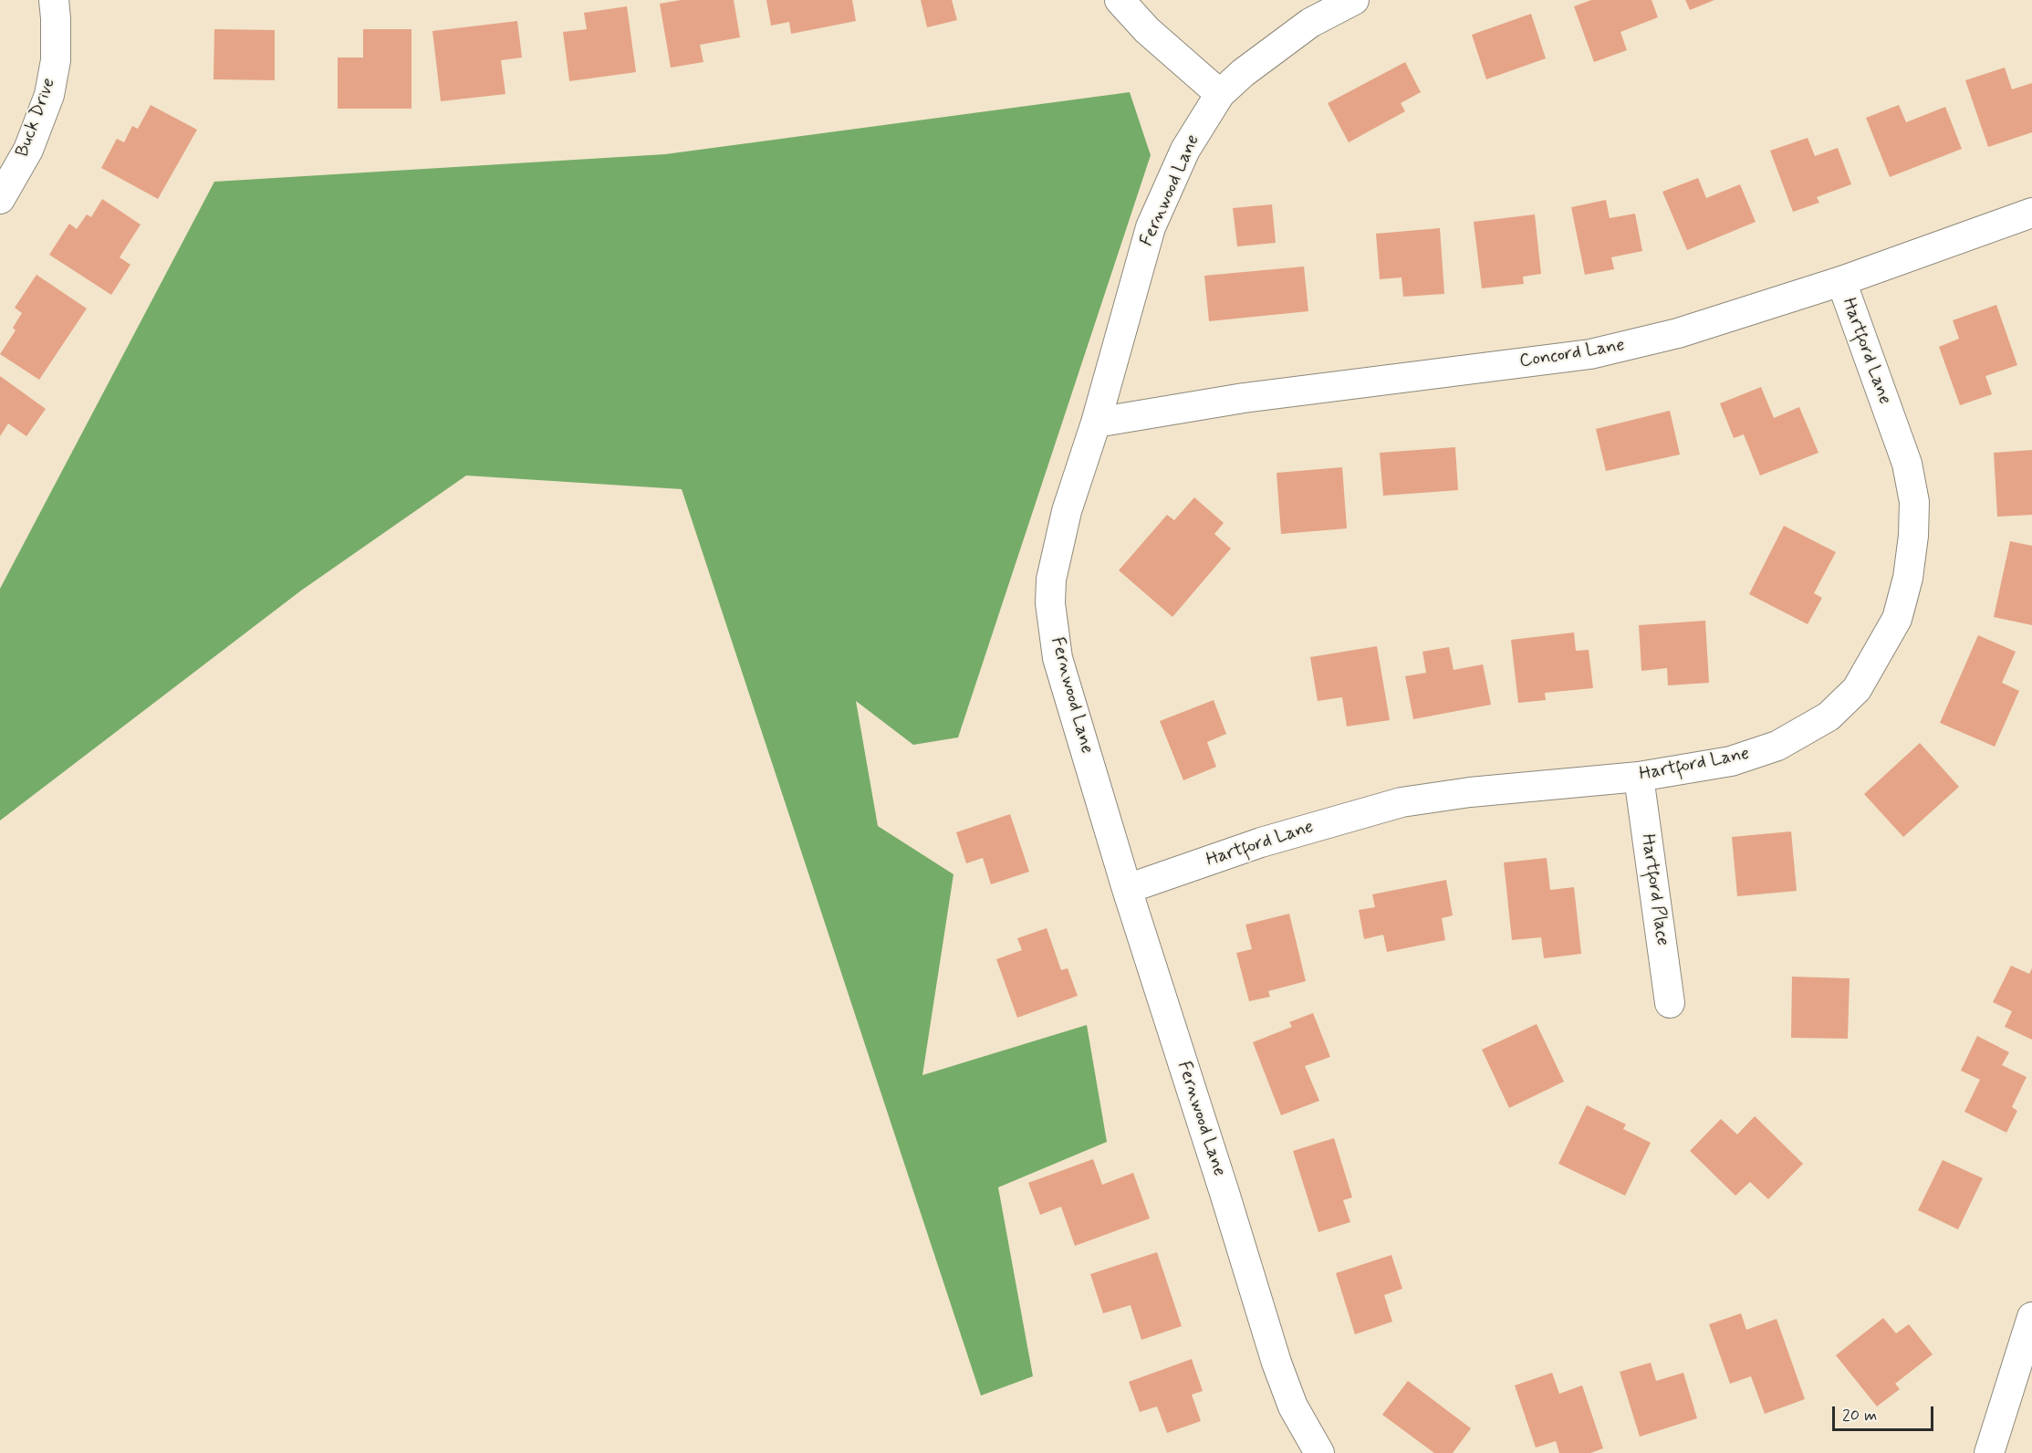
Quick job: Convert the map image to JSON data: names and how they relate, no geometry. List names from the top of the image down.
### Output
{
  "streets": {
    "street": [
      "Buck Drive",
      "Fernwood Lane",
      "Hartford Lane",
      "Concord Lane",
      "Hartford Place"
    ]
  },
  "crossings": [
    ["Fernwood Lane", "Hartford Lane"],
    ["Fernwood Lane", "Concord Lane"],
    ["Hartford Lane", "Concord Lane"],
    ["Hartford Lane", "Hartford Place"]
  ],
  "scale_bar": "20 m"
}
